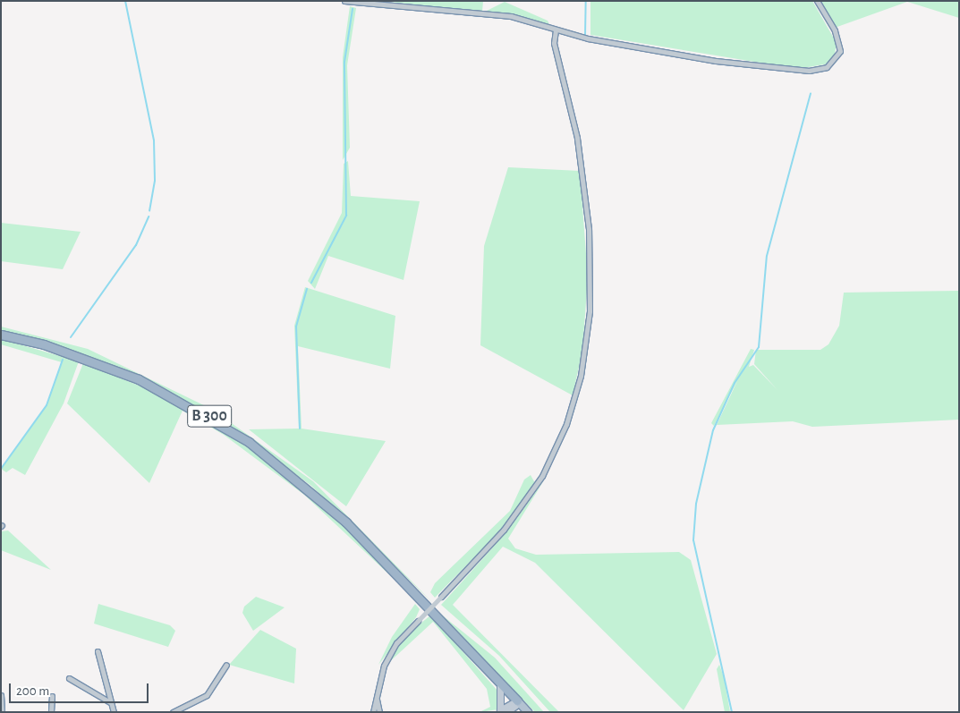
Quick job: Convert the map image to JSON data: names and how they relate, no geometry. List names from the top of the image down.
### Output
{
  "streets": {
    "highway": ["B 300"]
  },
  "scale_bar": "200 m"
}
